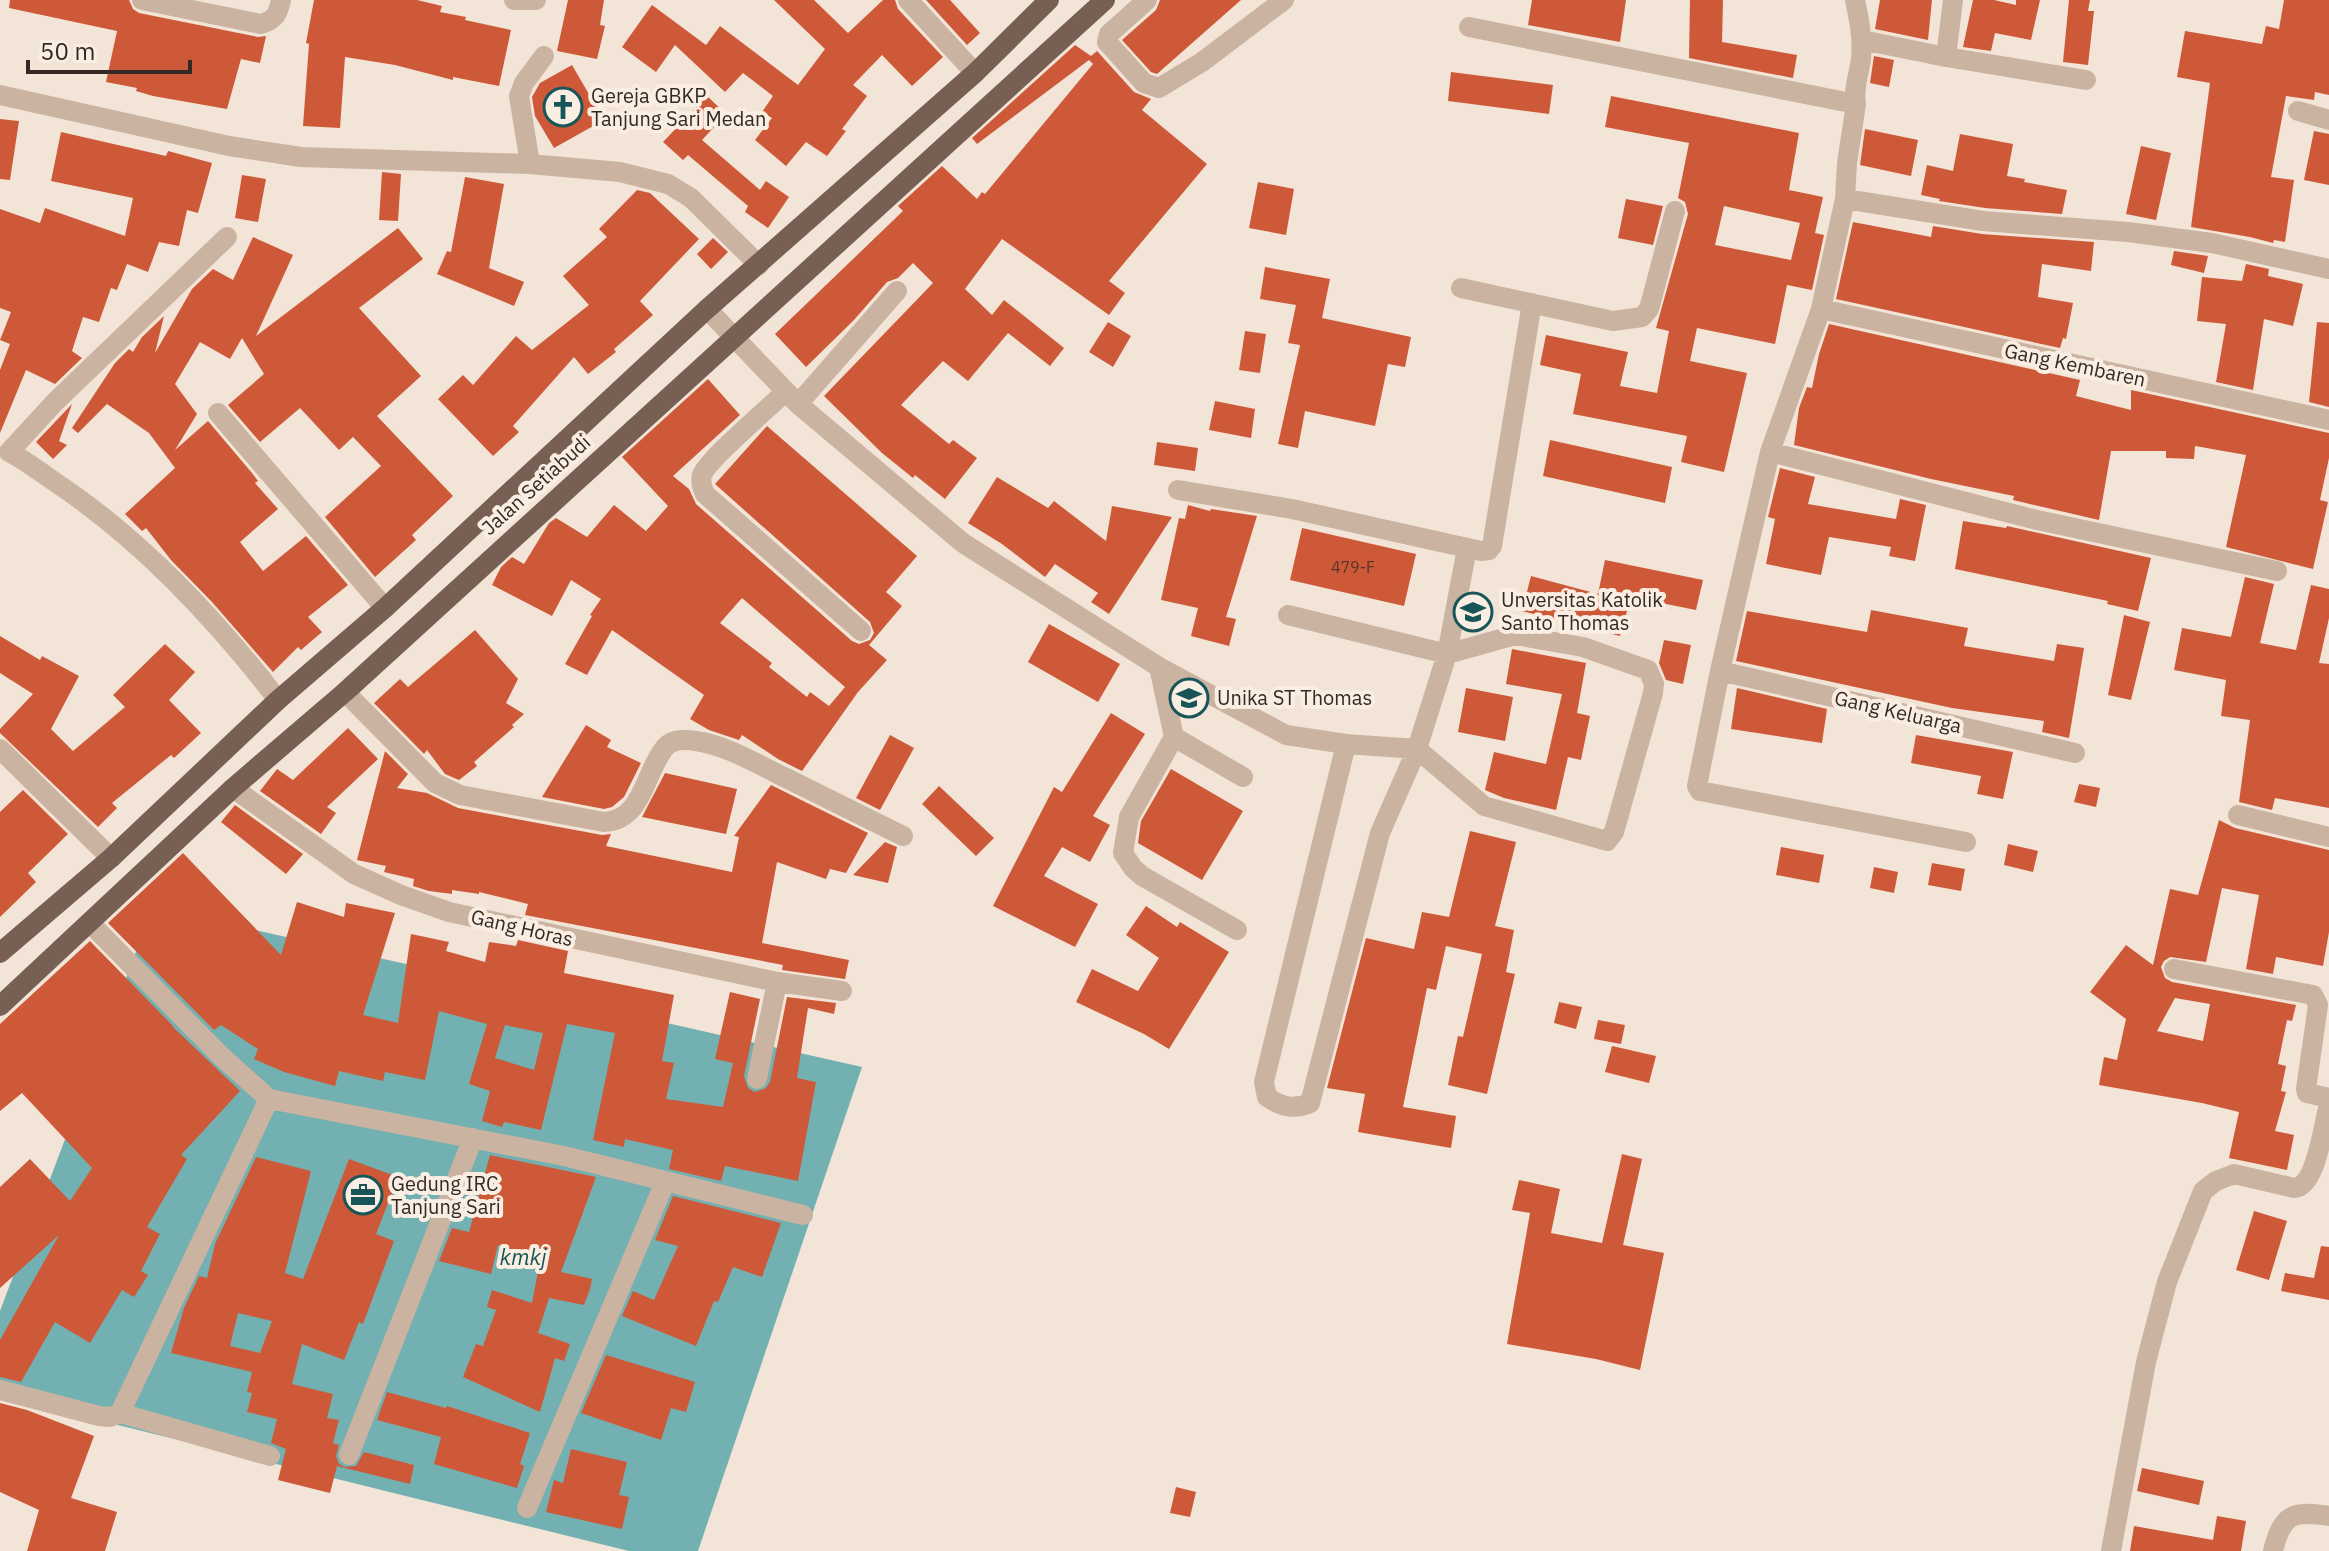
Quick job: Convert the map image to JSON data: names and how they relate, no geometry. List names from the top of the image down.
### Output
{
  "streets": {
    "main road": ["Jalan Setiabudi"],
    "street": ["Gang Kembaren", "Gang Keluarga", "Gang Horas"]
  },
  "crossings": [
    ["Jalan Setiabudi", "Gang Horas"]
  ],
  "water": ["kmkj"],
  "places": {
    "church": ["Gereja GBKP Tanjung Sari Medan"],
    "school or university": ["Unversitas Katolik Santo Thomas", "Unika ST Thomas"],
    "office": ["Gedung IRC Tanjung Sari"]
  },
  "house_numbers": ["479-F"],
  "scale_bar": "50 m"
}
